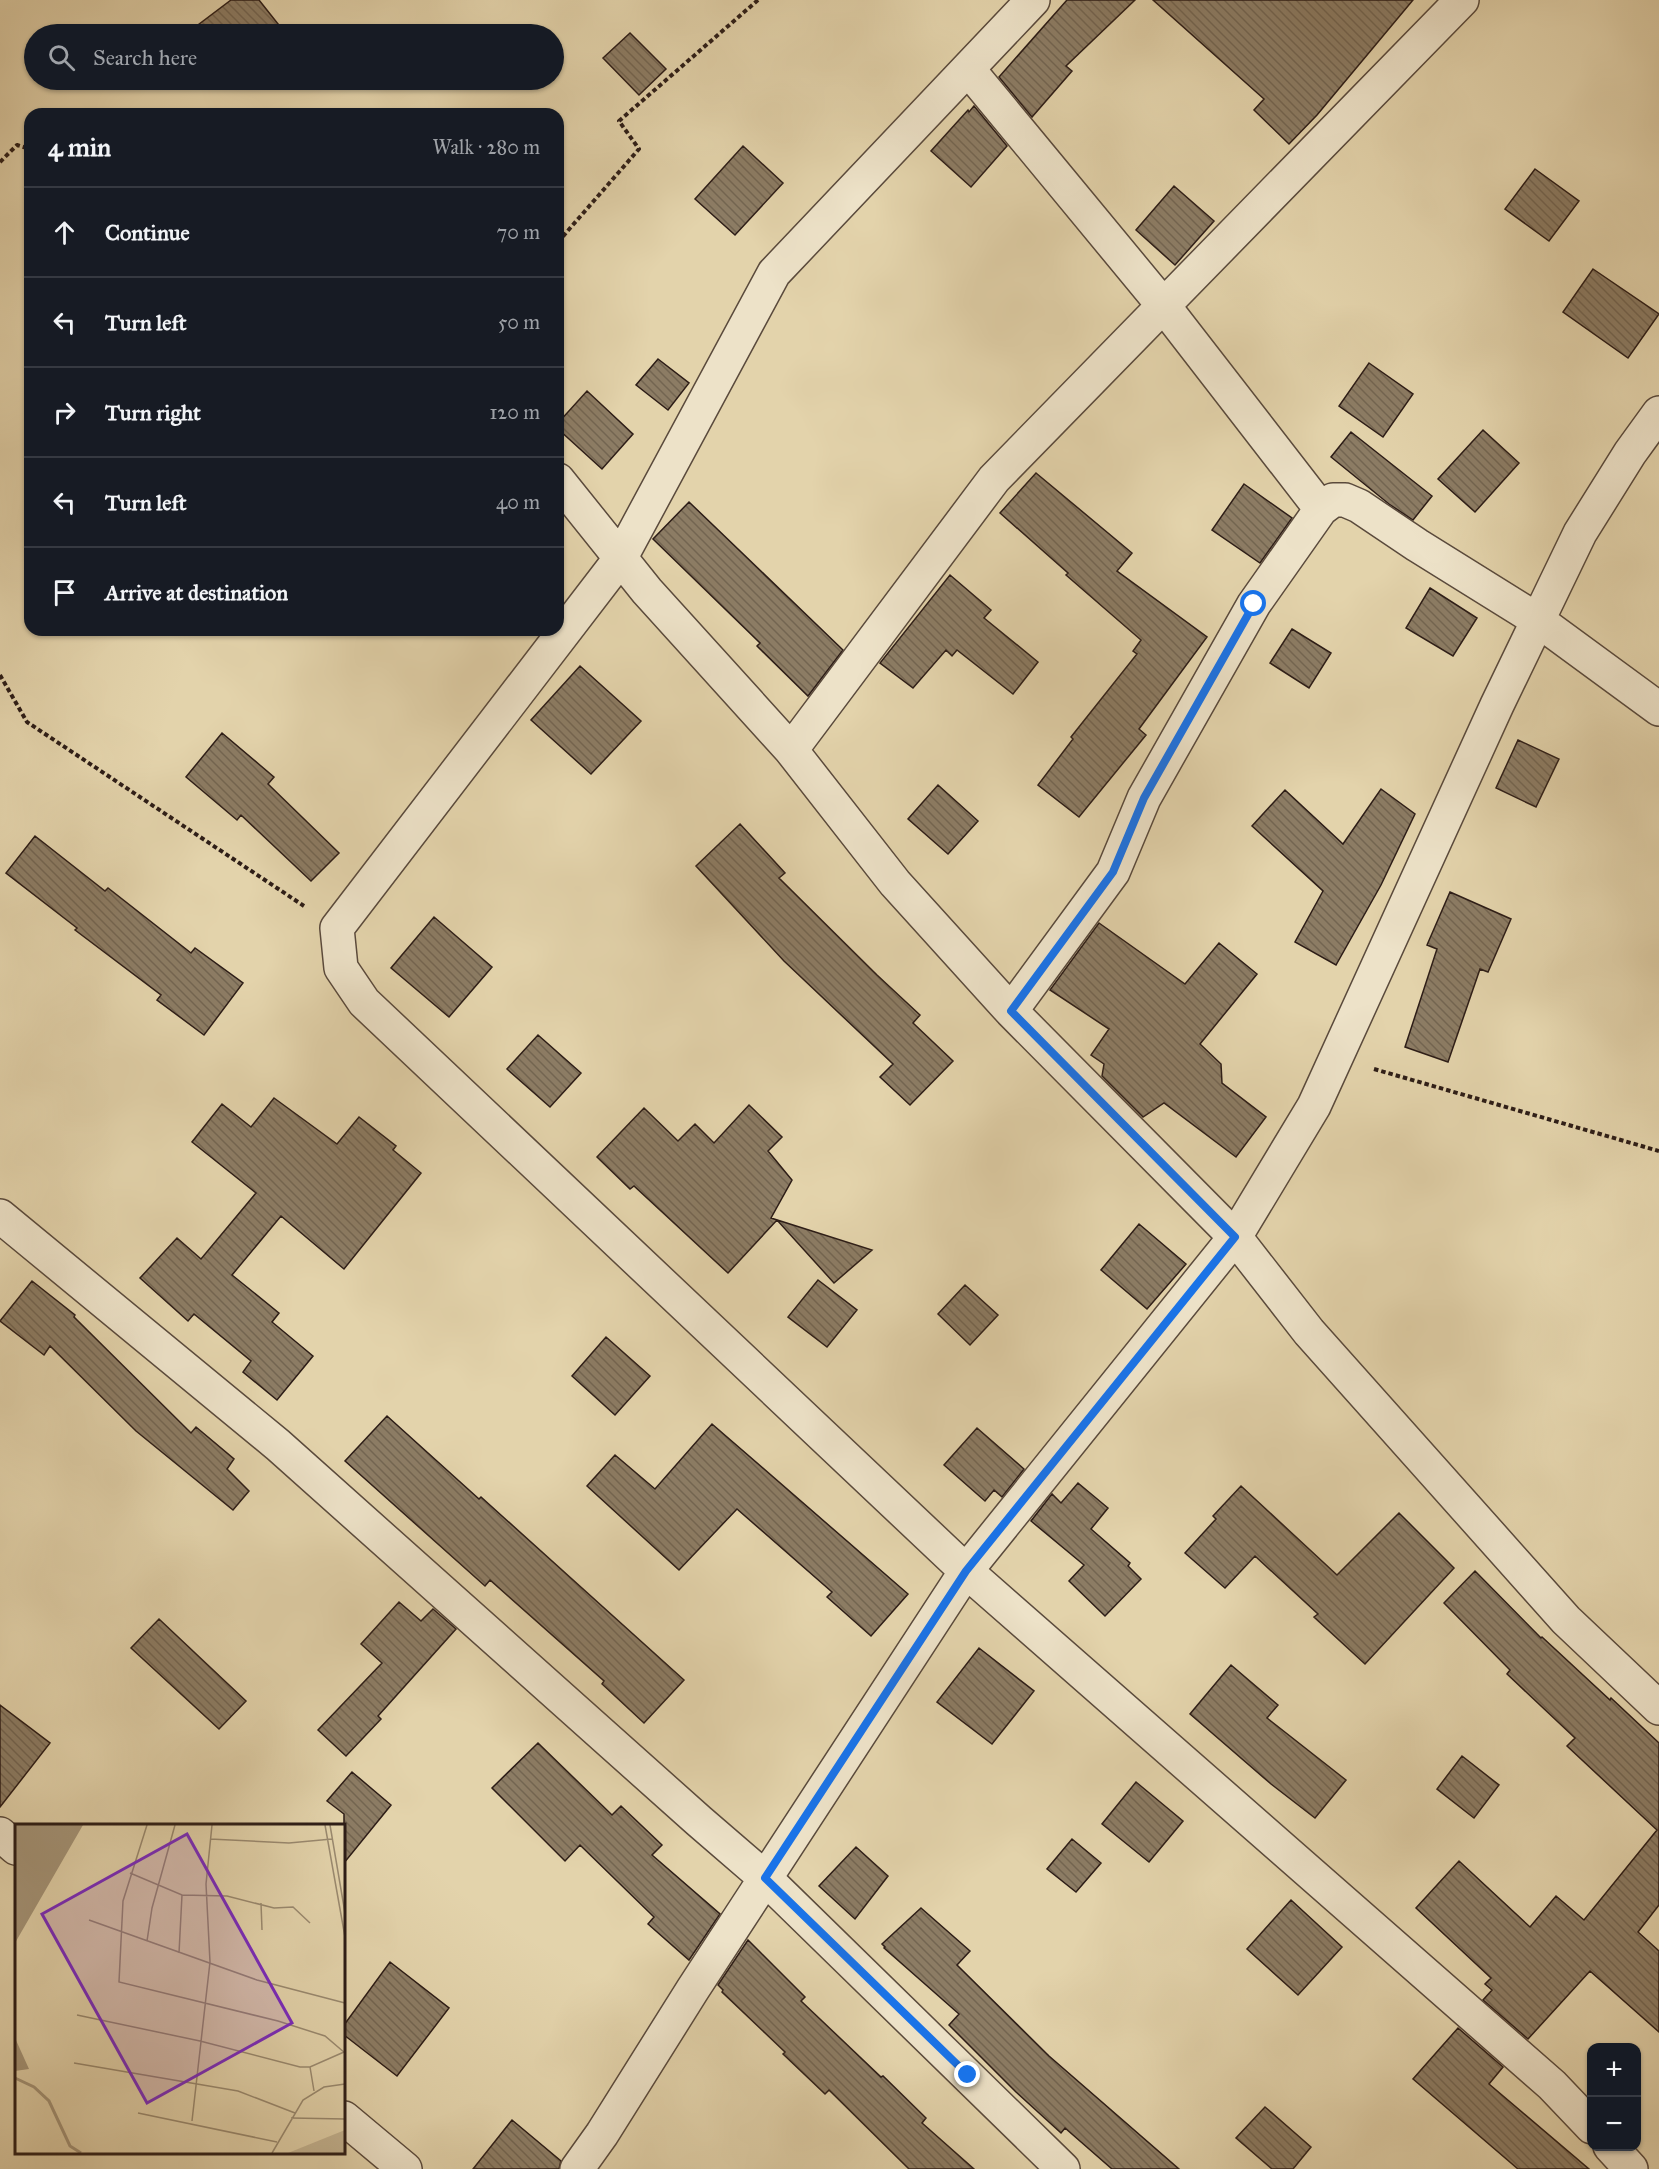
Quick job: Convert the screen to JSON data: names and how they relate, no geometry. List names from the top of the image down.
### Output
{
  "page": {
    "search": "Search here",
    "heading": ["4 min", "Walk · 280 m"],
    "list": [
      ["Continue", "70 m"],
      ["Turn left", "50 m"],
      ["Turn right", "120 m"],
      ["Turn left", "40 m"],
      "Arrive at destination"
    ],
    "map_buttons": ["+", "−"]
  }
}
